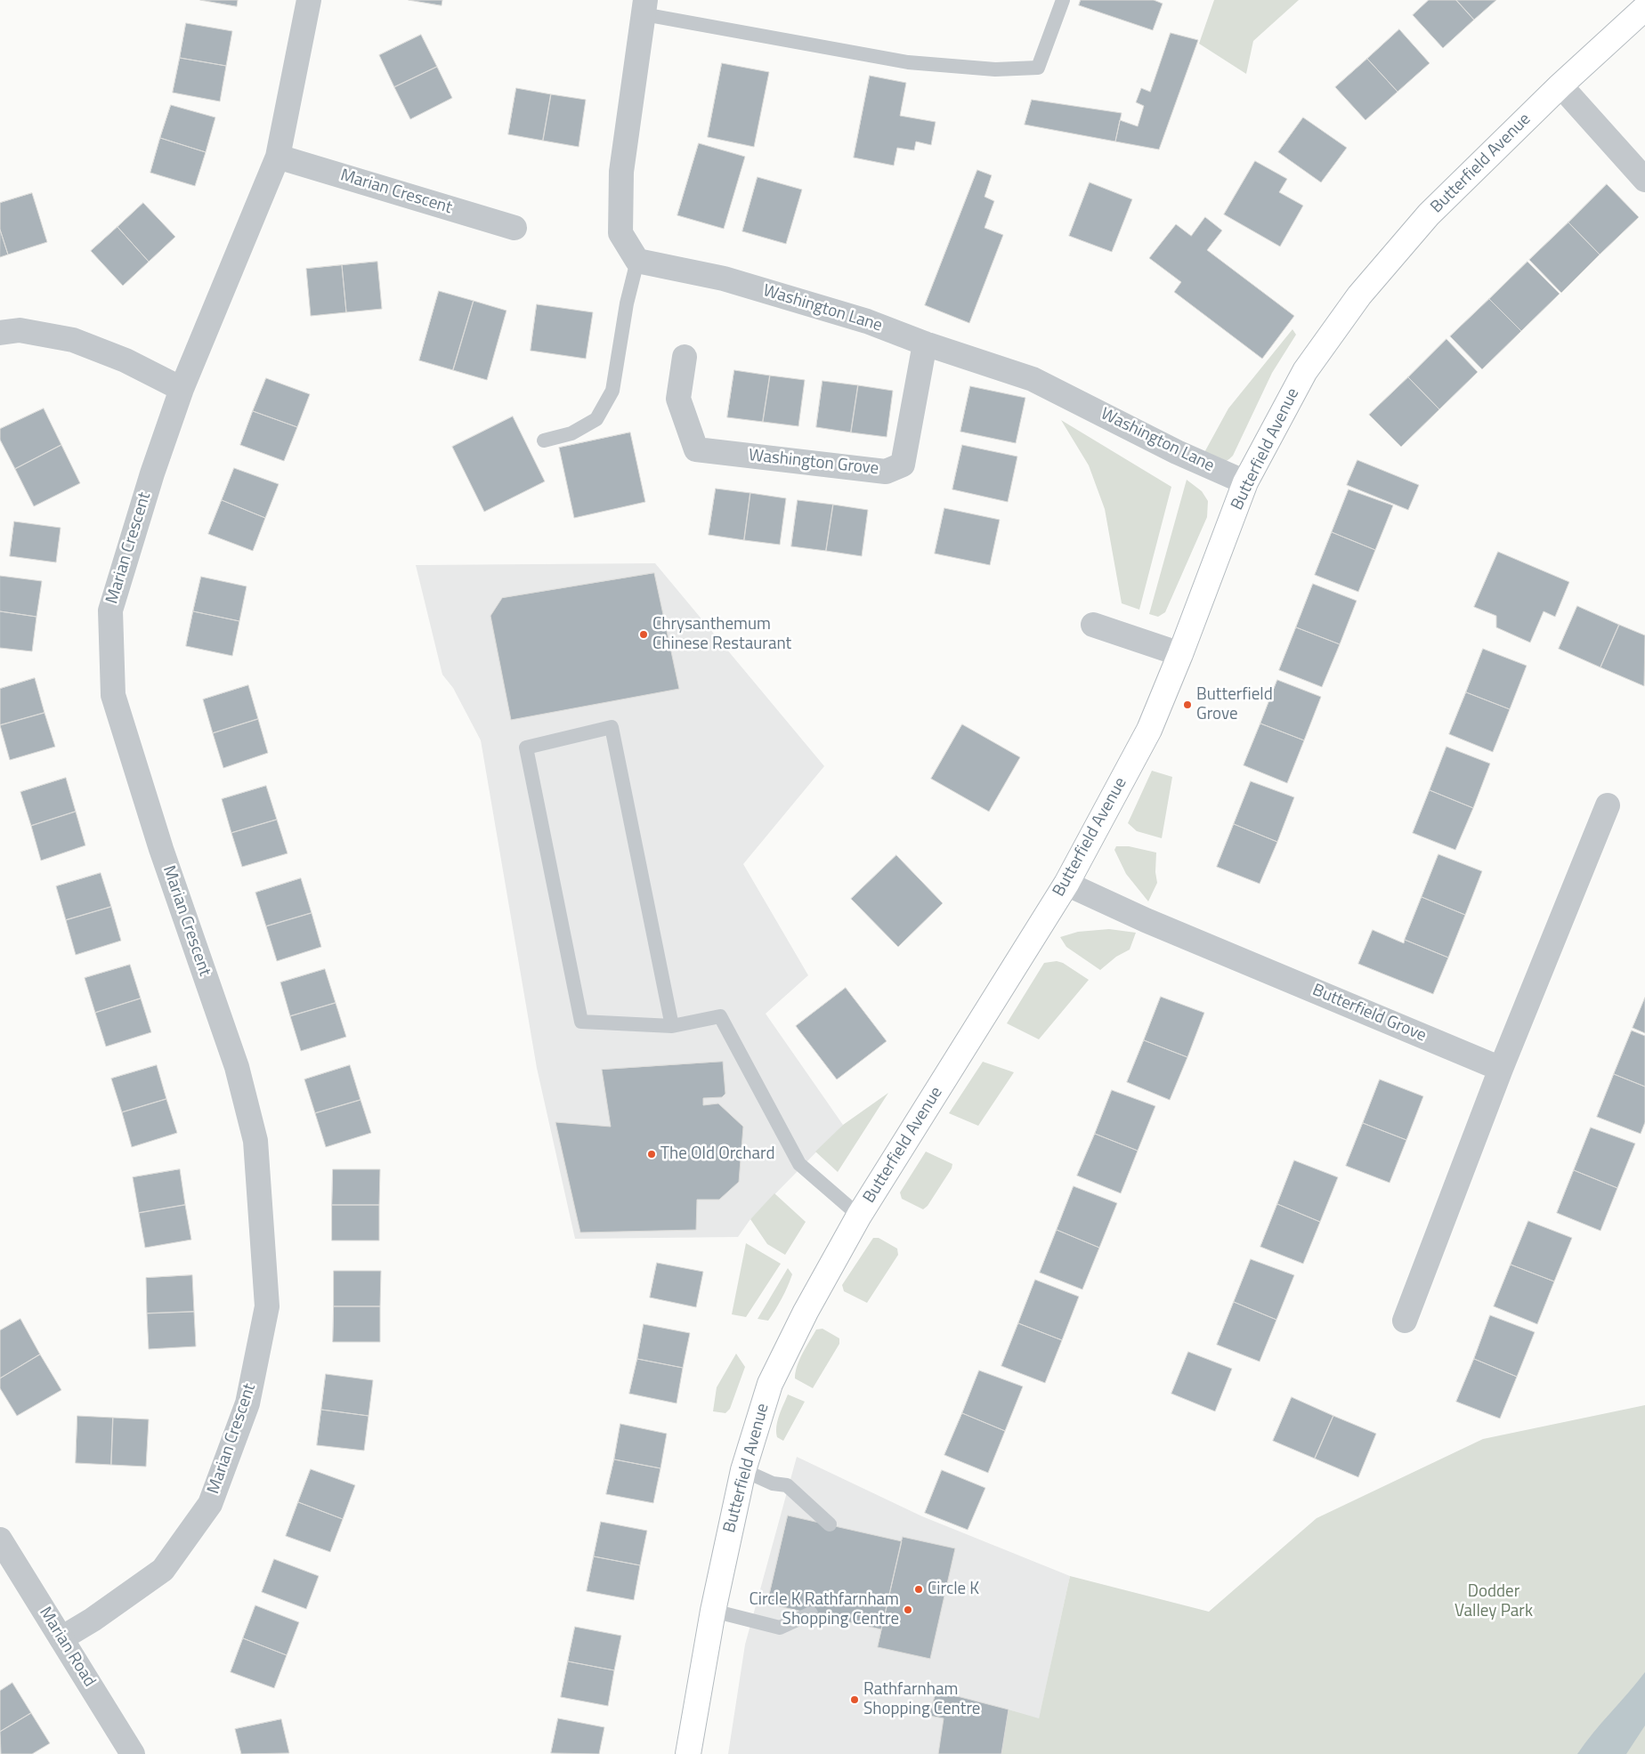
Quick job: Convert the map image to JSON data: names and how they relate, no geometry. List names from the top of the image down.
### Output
{
  "streets": {
    "main road": ["Butterfield Avenue"],
    "street": [
      "Marian Crescent",
      "Washington Lane",
      "Washington Grove",
      "Butterfield Grove",
      "Marian Road"
    ]
  },
  "crossings": [
    ["Butterfield Avenue", "Washington Lane"],
    ["Butterfield Avenue", "Butterfield Grove"],
    ["Marian Crescent", "Marian Road"],
    ["Washington Lane", "Washington Grove"]
  ],
  "parks": ["Dodder Valley Park"],
  "places": [
    "Chrysanthemum Chinese Restaurant",
    "Butterfield Grove",
    "The Old Orchard",
    "Circle K",
    "Circle K Rathfarnham Shopping Centre",
    "Rathfarnham Shopping Centre"
  ]
}
